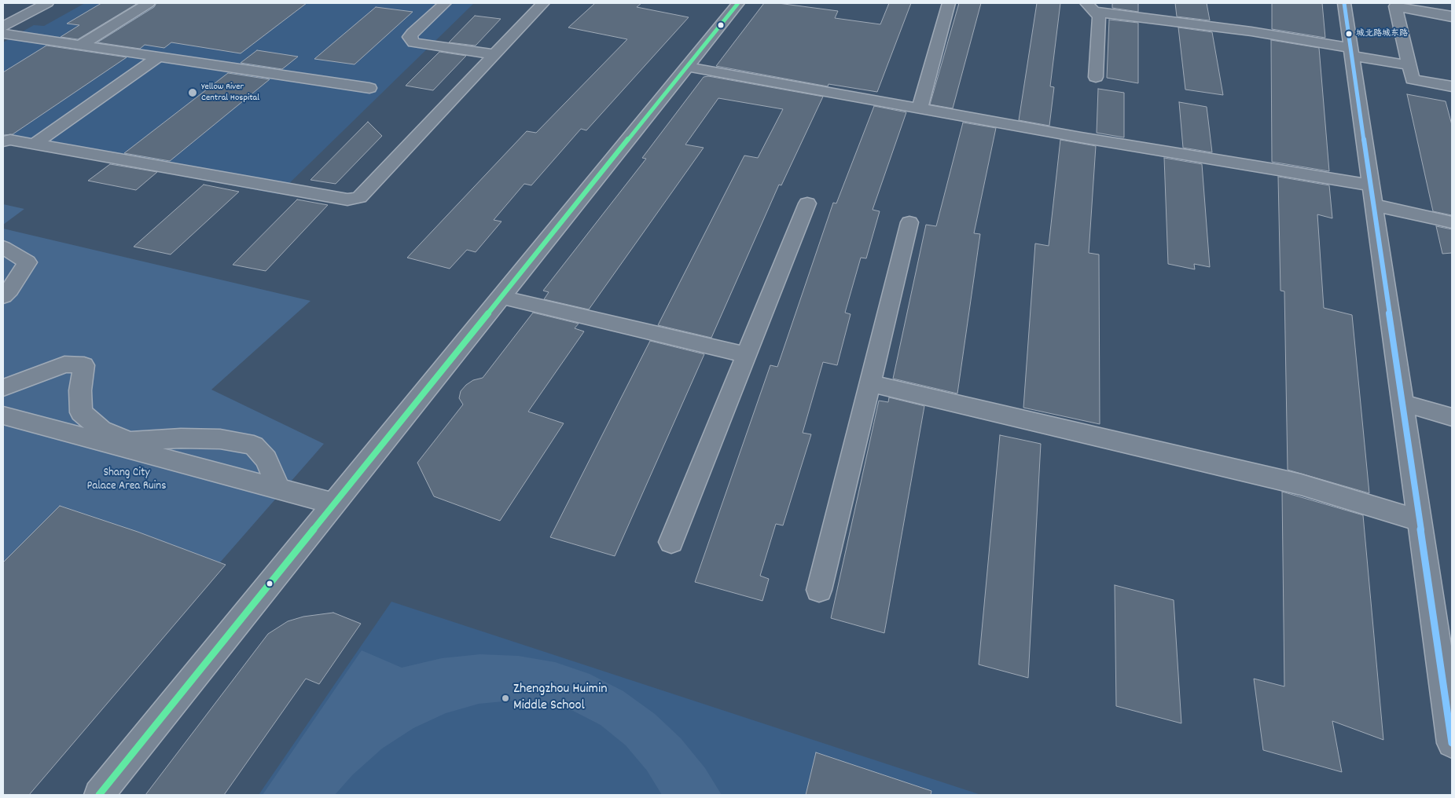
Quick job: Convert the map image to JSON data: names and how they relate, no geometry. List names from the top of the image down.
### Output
{
  "parks": ["Shang City Palace Area Ruins"],
  "places": ["城北路城东路", "Yellow River Central Hospital", "Zhengzhou Huimin Middle School"]
}
